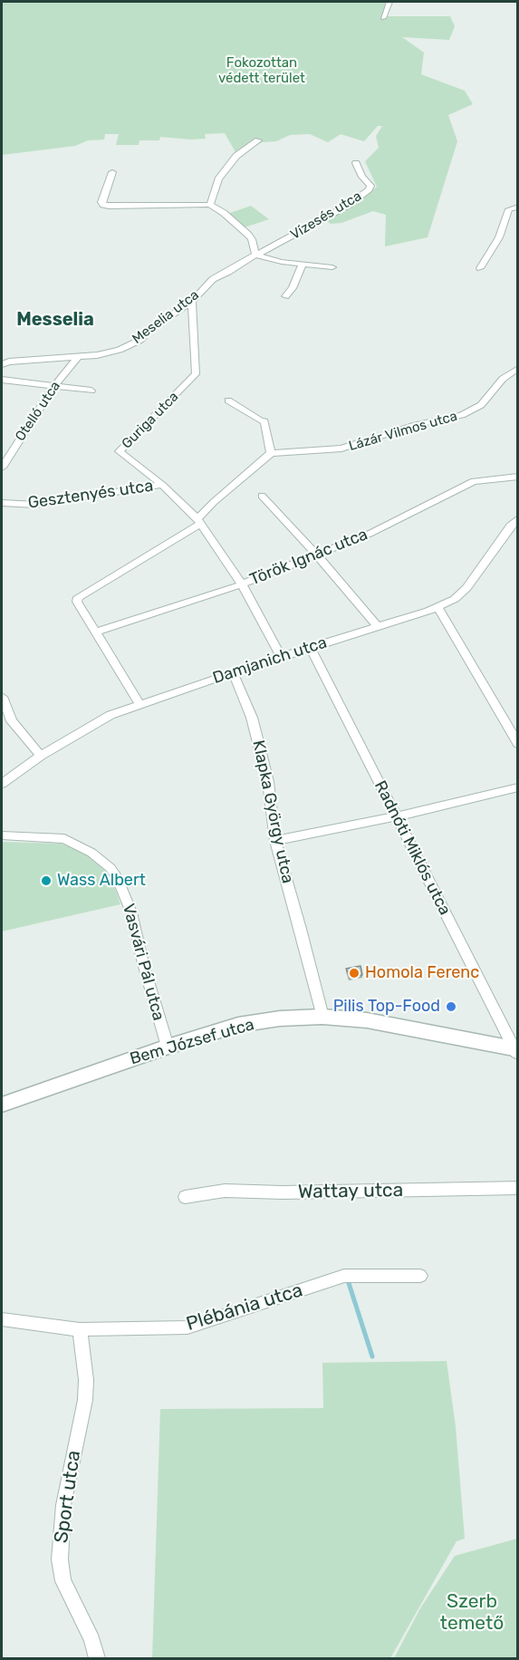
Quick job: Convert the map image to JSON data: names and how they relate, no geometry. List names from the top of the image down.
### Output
{
  "streets": {
    "street": [
      "Vízesés utca",
      "Meselia utca",
      "Otelló utca",
      "Guriga utca",
      "Lázár Vilmos utca",
      "Gesztenyés utca",
      "Török Ignác utca",
      "Damjanich utca",
      "Klapka György utca",
      "Radnóti Miklós utca",
      "Vasvári Pál utca",
      "Bem József utca",
      "Wattay utca",
      "Plébánia utca",
      "Sport utca"
    ]
  },
  "crossings": [
    ["Vízesés utca", "Meselia utca"],
    ["Meselia utca", "Otelló utca"],
    ["Meselia utca", "Guriga utca"],
    ["Guriga utca", "Gesztenyés utca"],
    ["Gesztenyés utca", "Török Ignác utca"],
    ["Gesztenyés utca", "Damjanich utca"],
    ["Damjanich utca", "Klapka György utca"],
    ["Damjanich utca", "Radnóti Miklós utca"],
    ["Klapka György utca", "Bem József utca"],
    ["Radnóti Miklós utca", "Bem József utca"],
    ["Vasvári Pál utca", "Bem József utca"],
    ["Plébánia utca", "Sport utca"]
  ],
  "districts": ["Messelia"],
  "parks": ["Fokozottan védett terület", "Szerb temető"],
  "places": ["Wass Albert", "Homola Ferenc", "Pilis Top-Food"]
}
